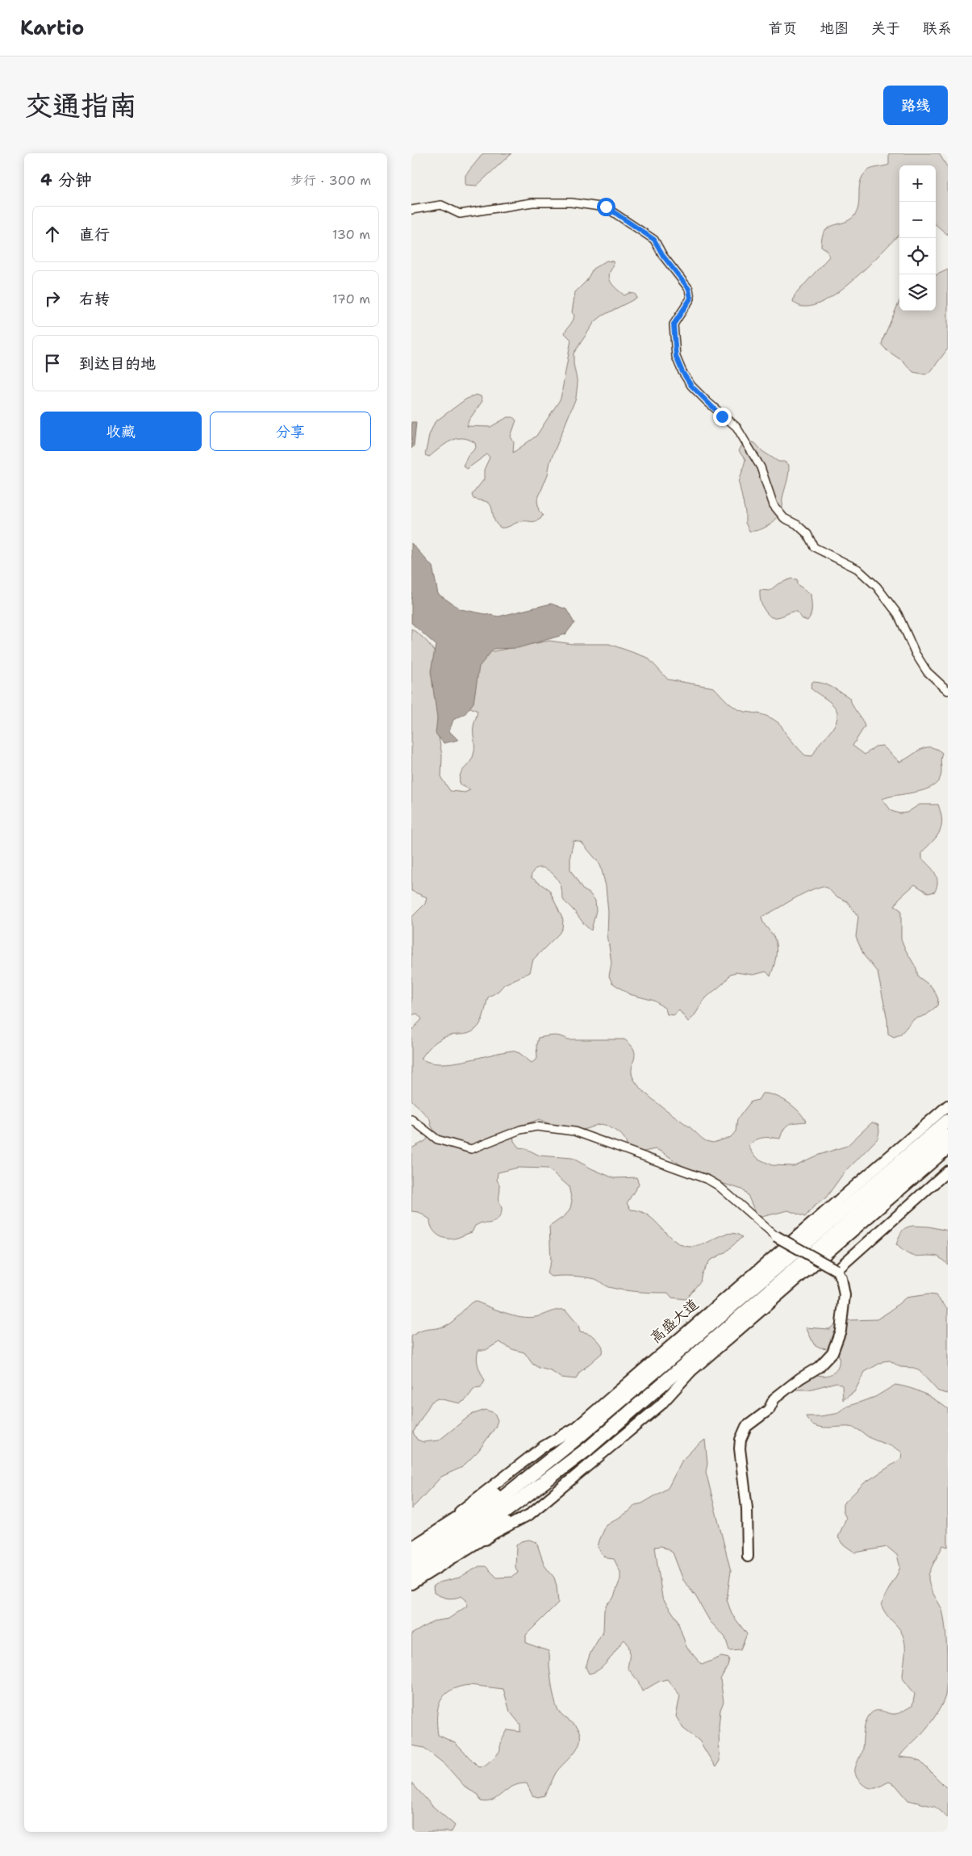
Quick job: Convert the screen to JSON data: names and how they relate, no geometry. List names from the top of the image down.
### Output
{
  "streets": {
    "highway": ["高盛大道"]
  },
  "page": {
    "header": "Kartio",
    "nav": [
      "首页",
      "地图",
      "关于",
      "联系"
    ],
    "buttons": [
      "路线",
      ["收藏", "分享"]
    ],
    "title": "交通指南",
    "heading": ["4 分钟", "步行 · 300 m"],
    "map_buttons": ["+", "−"],
    "list": [
      ["直行", "130 m"],
      ["右转", "170 m"],
      "到达目的地"
    ]
  }
}
